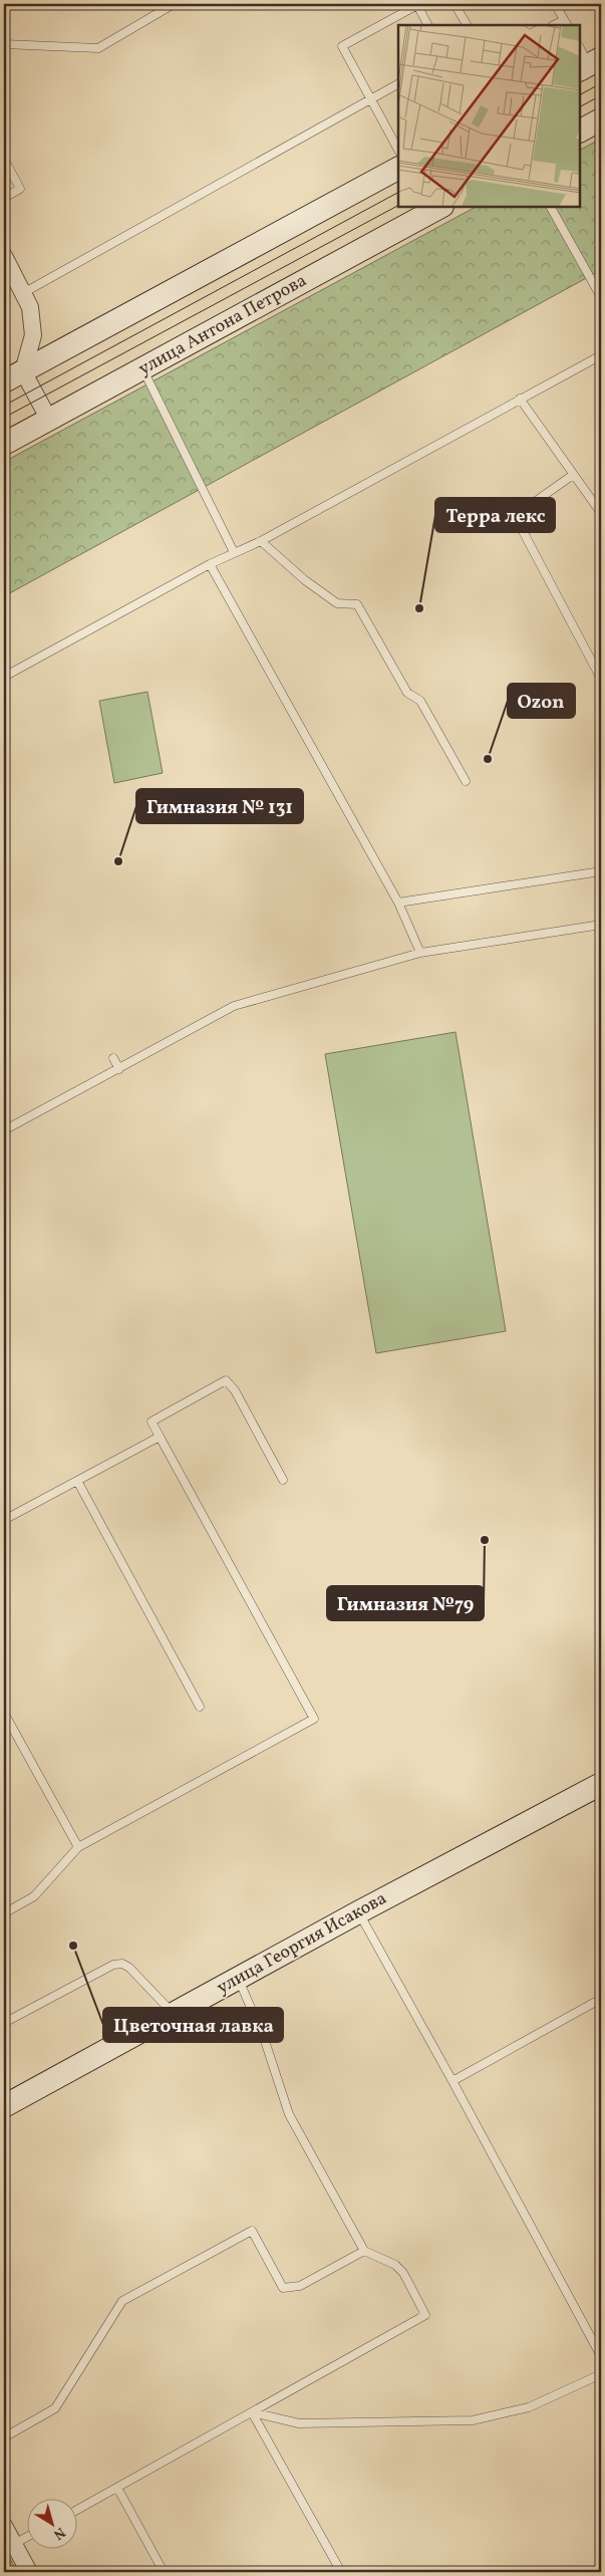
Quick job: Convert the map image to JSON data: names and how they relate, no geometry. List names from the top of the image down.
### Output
{
  "streets": {
    "main road": ["улица Антона Петрова", "улица Георгия Исакова"]
  },
  "places": [
    "Терра лекс",
    "Ozon",
    "Гимназия № 131",
    "Гимназия №79",
    "Цветочная лавка"
  ],
  "north": "bottom right"
}
